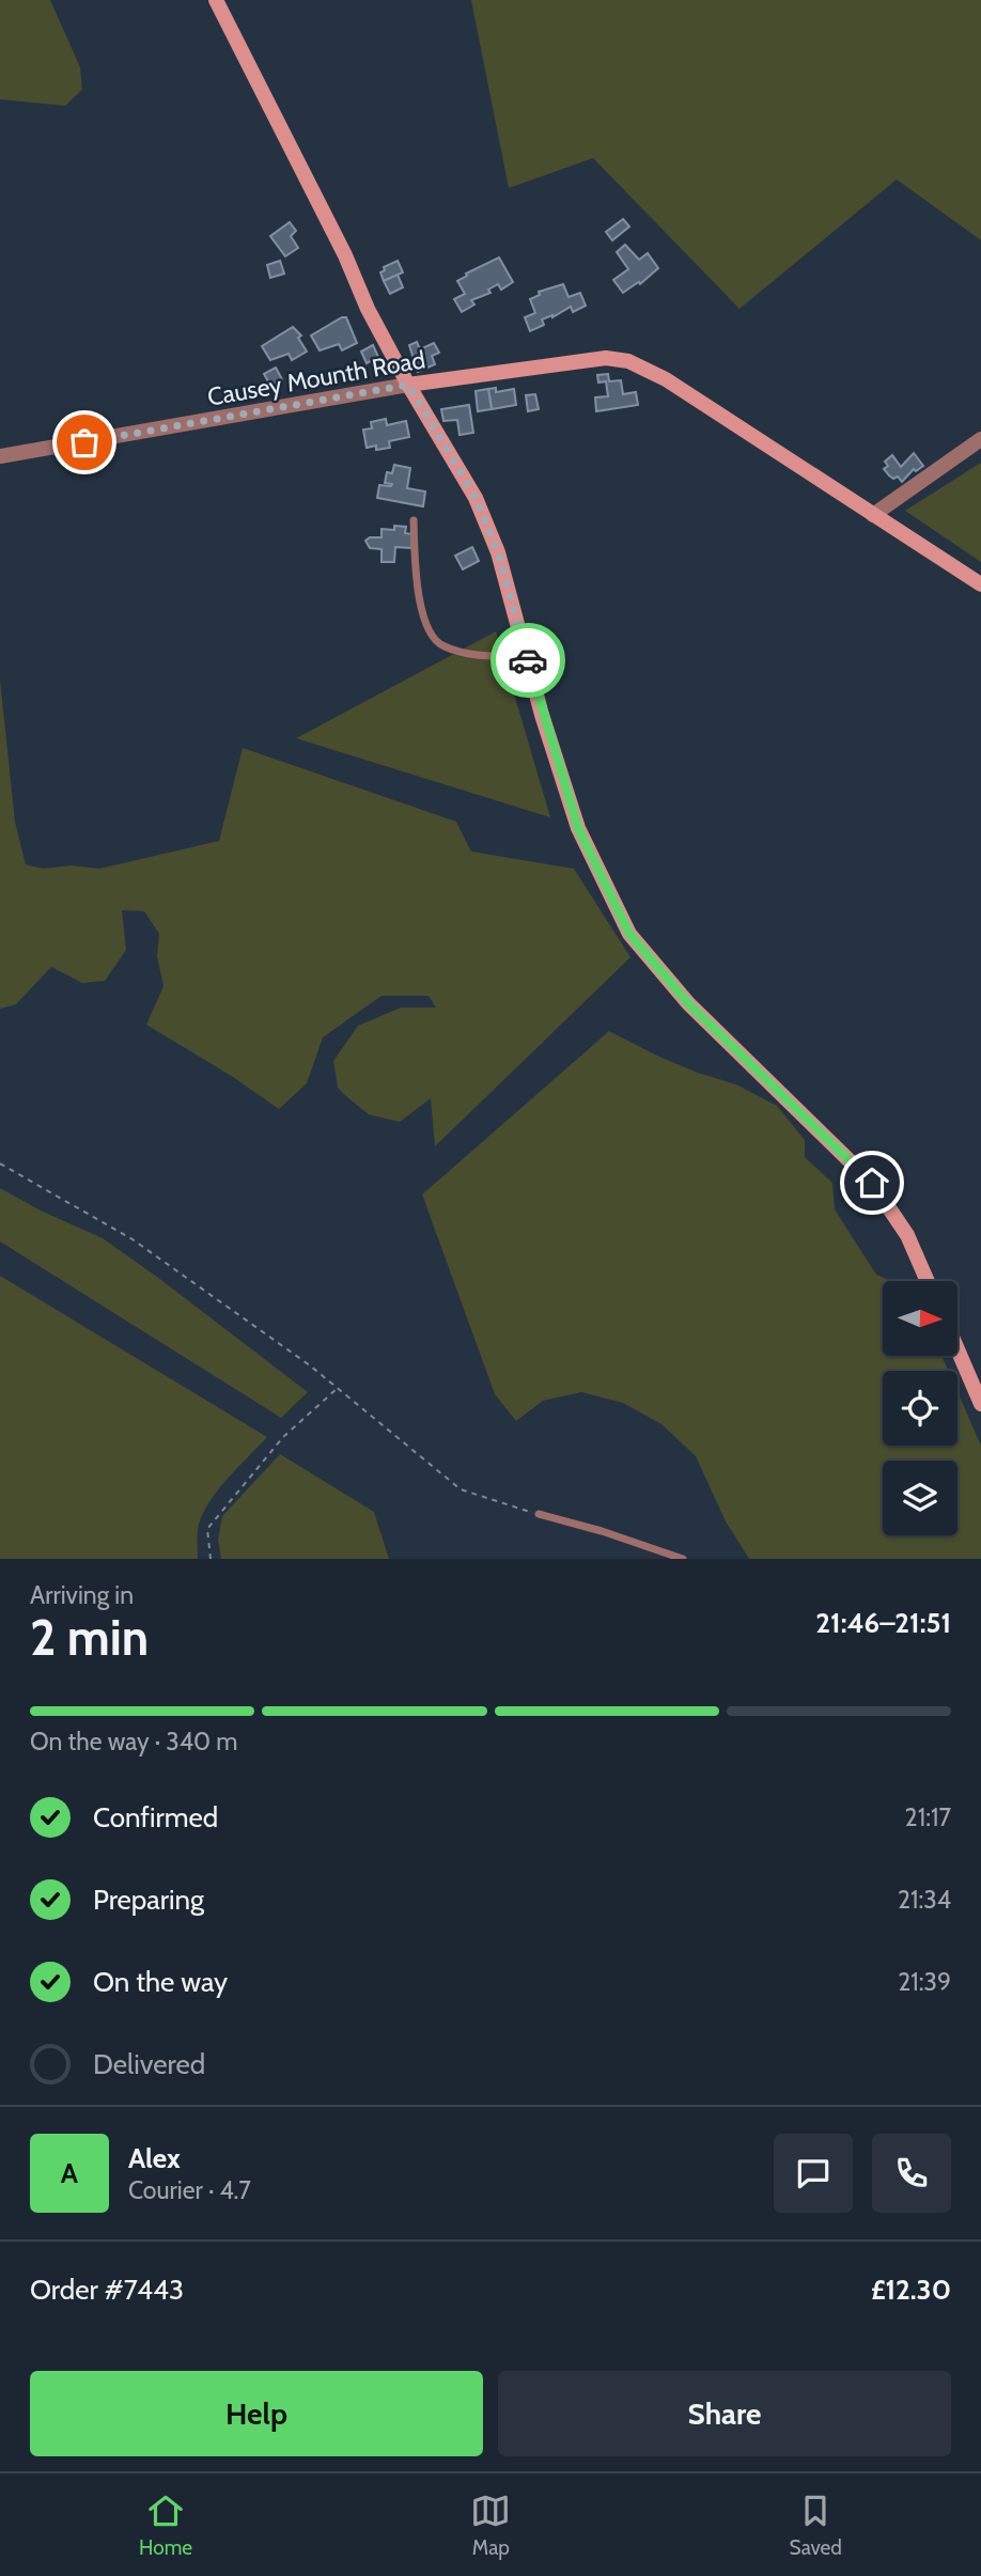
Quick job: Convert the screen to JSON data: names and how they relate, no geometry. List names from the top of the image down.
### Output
{
  "streets": {
    "street": ["Causey Mounth Road"]
  },
  "north": "right",
  "page": {
    "heading": ["2 min", "Arriving in", "21:46–21:51"],
    "panel": [
      "Alex",
      "Courier · 4.7",
      "Order #7443",
      "£12.30"
    ],
    "bar": "On the way · 340 m",
    "list": [
      ["Confirmed", "21:17"],
      ["Preparing", "21:34"],
      ["On the way", "21:39"],
      "Delivered"
    ],
    "round": "A",
    "buttons": ["Help", "Share"],
    "tabs": ["Home", "Map", "Saved"]
  }
}
